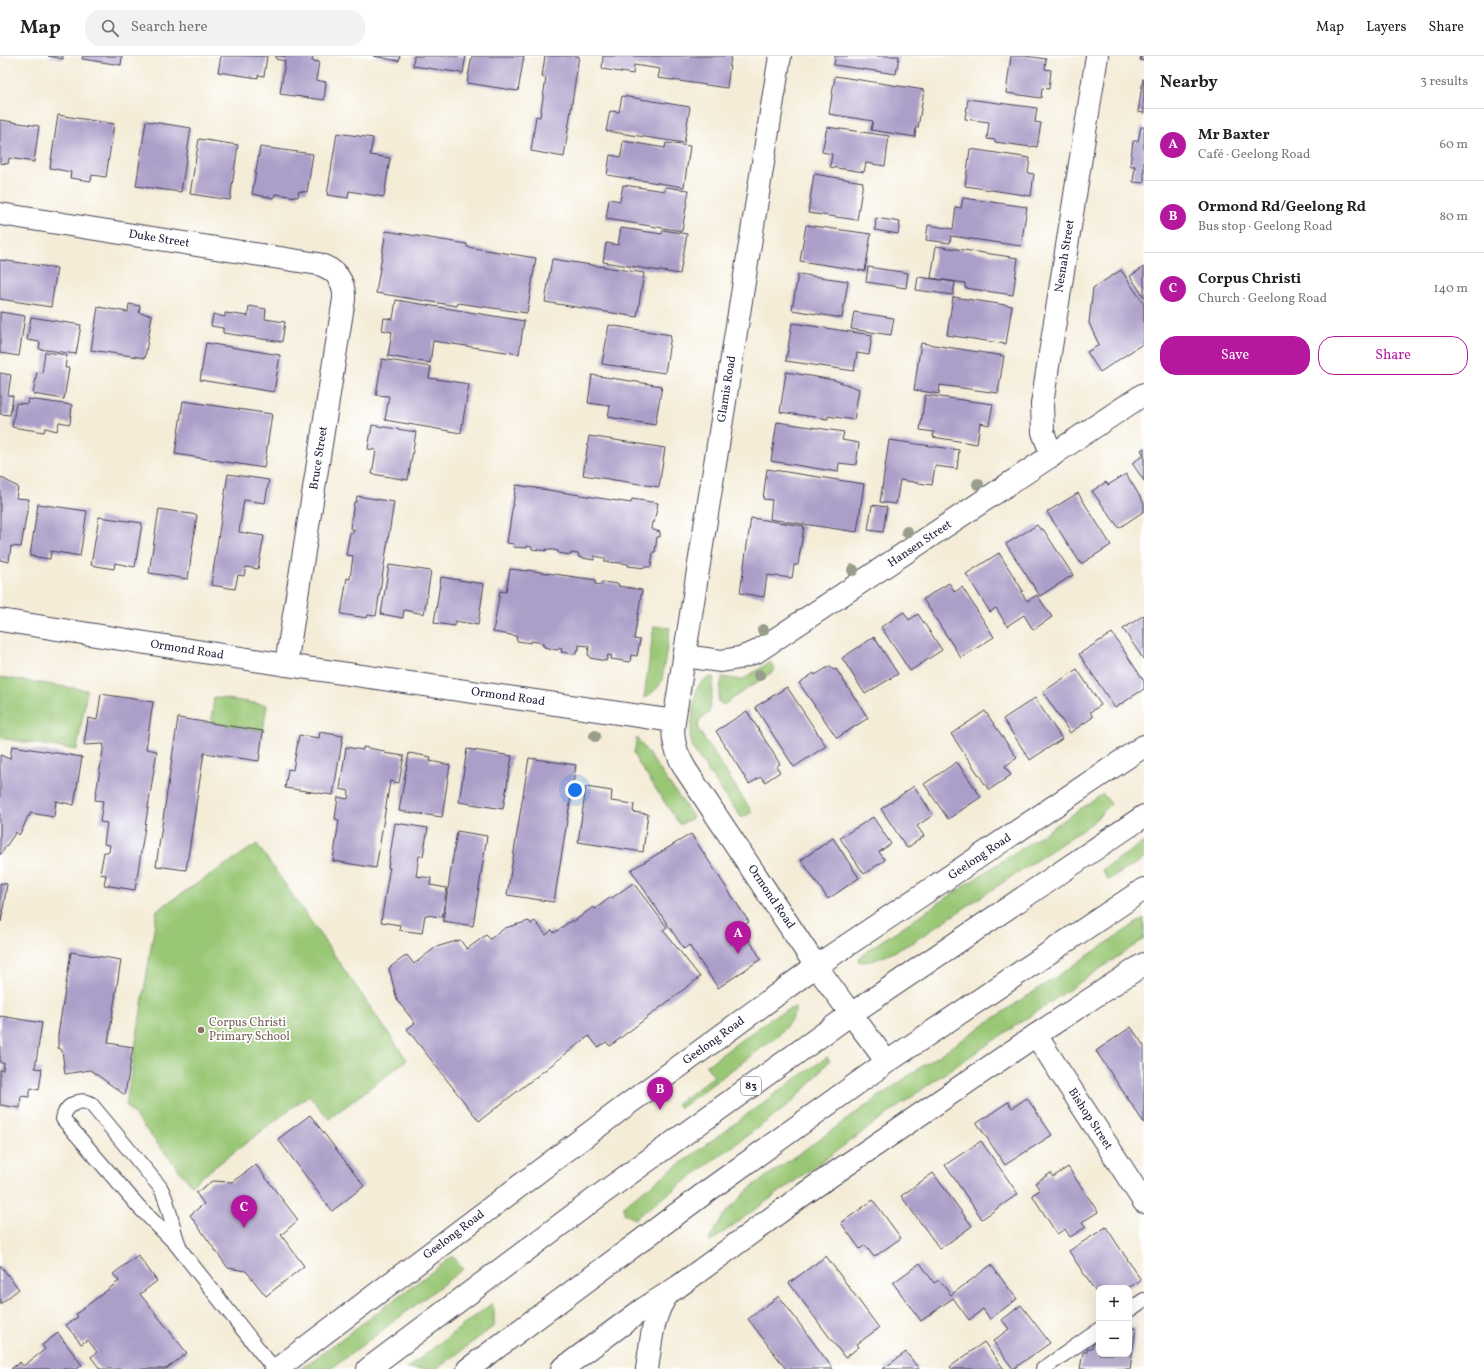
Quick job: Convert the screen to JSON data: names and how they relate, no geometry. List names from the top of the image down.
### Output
{
  "streets": {
    "main road": [
      "Duke Street",
      "Nesnah Street",
      "Glamis Road",
      "Bruce Street",
      "Hansen Street",
      "Ormond Road",
      "Geelong Road",
      "83",
      "Bishop Street"
    ]
  },
  "crossings": [
    ["Duke Street", "Bruce Street"],
    ["Nesnah Street", "Hansen Street"],
    ["Glamis Road", "Hansen Street"],
    ["Glamis Road", "Ormond Road"],
    ["Bruce Street", "Ormond Road"],
    ["Ormond Road", "Geelong Road"],
    ["Ormond Road", "83"]
  ],
  "places": ["Corpus Christi Primary School"],
  "page": {
    "header": "Map",
    "search": "Search here",
    "nav": ["Map", "Layers", "Share"],
    "heading": ["Nearby", "3 results"],
    "list": [
      {
        "mark": "A",
        "name": "Mr Baxter",
        "note": "Café · Geelong Road",
        "value": "60 m"
      },
      {
        "mark": "B",
        "name": "Ormond Rd/Geelong Rd",
        "note": "Bus stop · Geelong Road",
        "value": "80 m"
      },
      {
        "mark": "C",
        "name": "Corpus Christi",
        "note": "Church · Geelong Road",
        "value": "140 m"
      }
    ],
    "buttons": ["Save", "Share"],
    "pins": ["A", "B", "C"],
    "map_buttons": ["+", "−"]
  }
}
